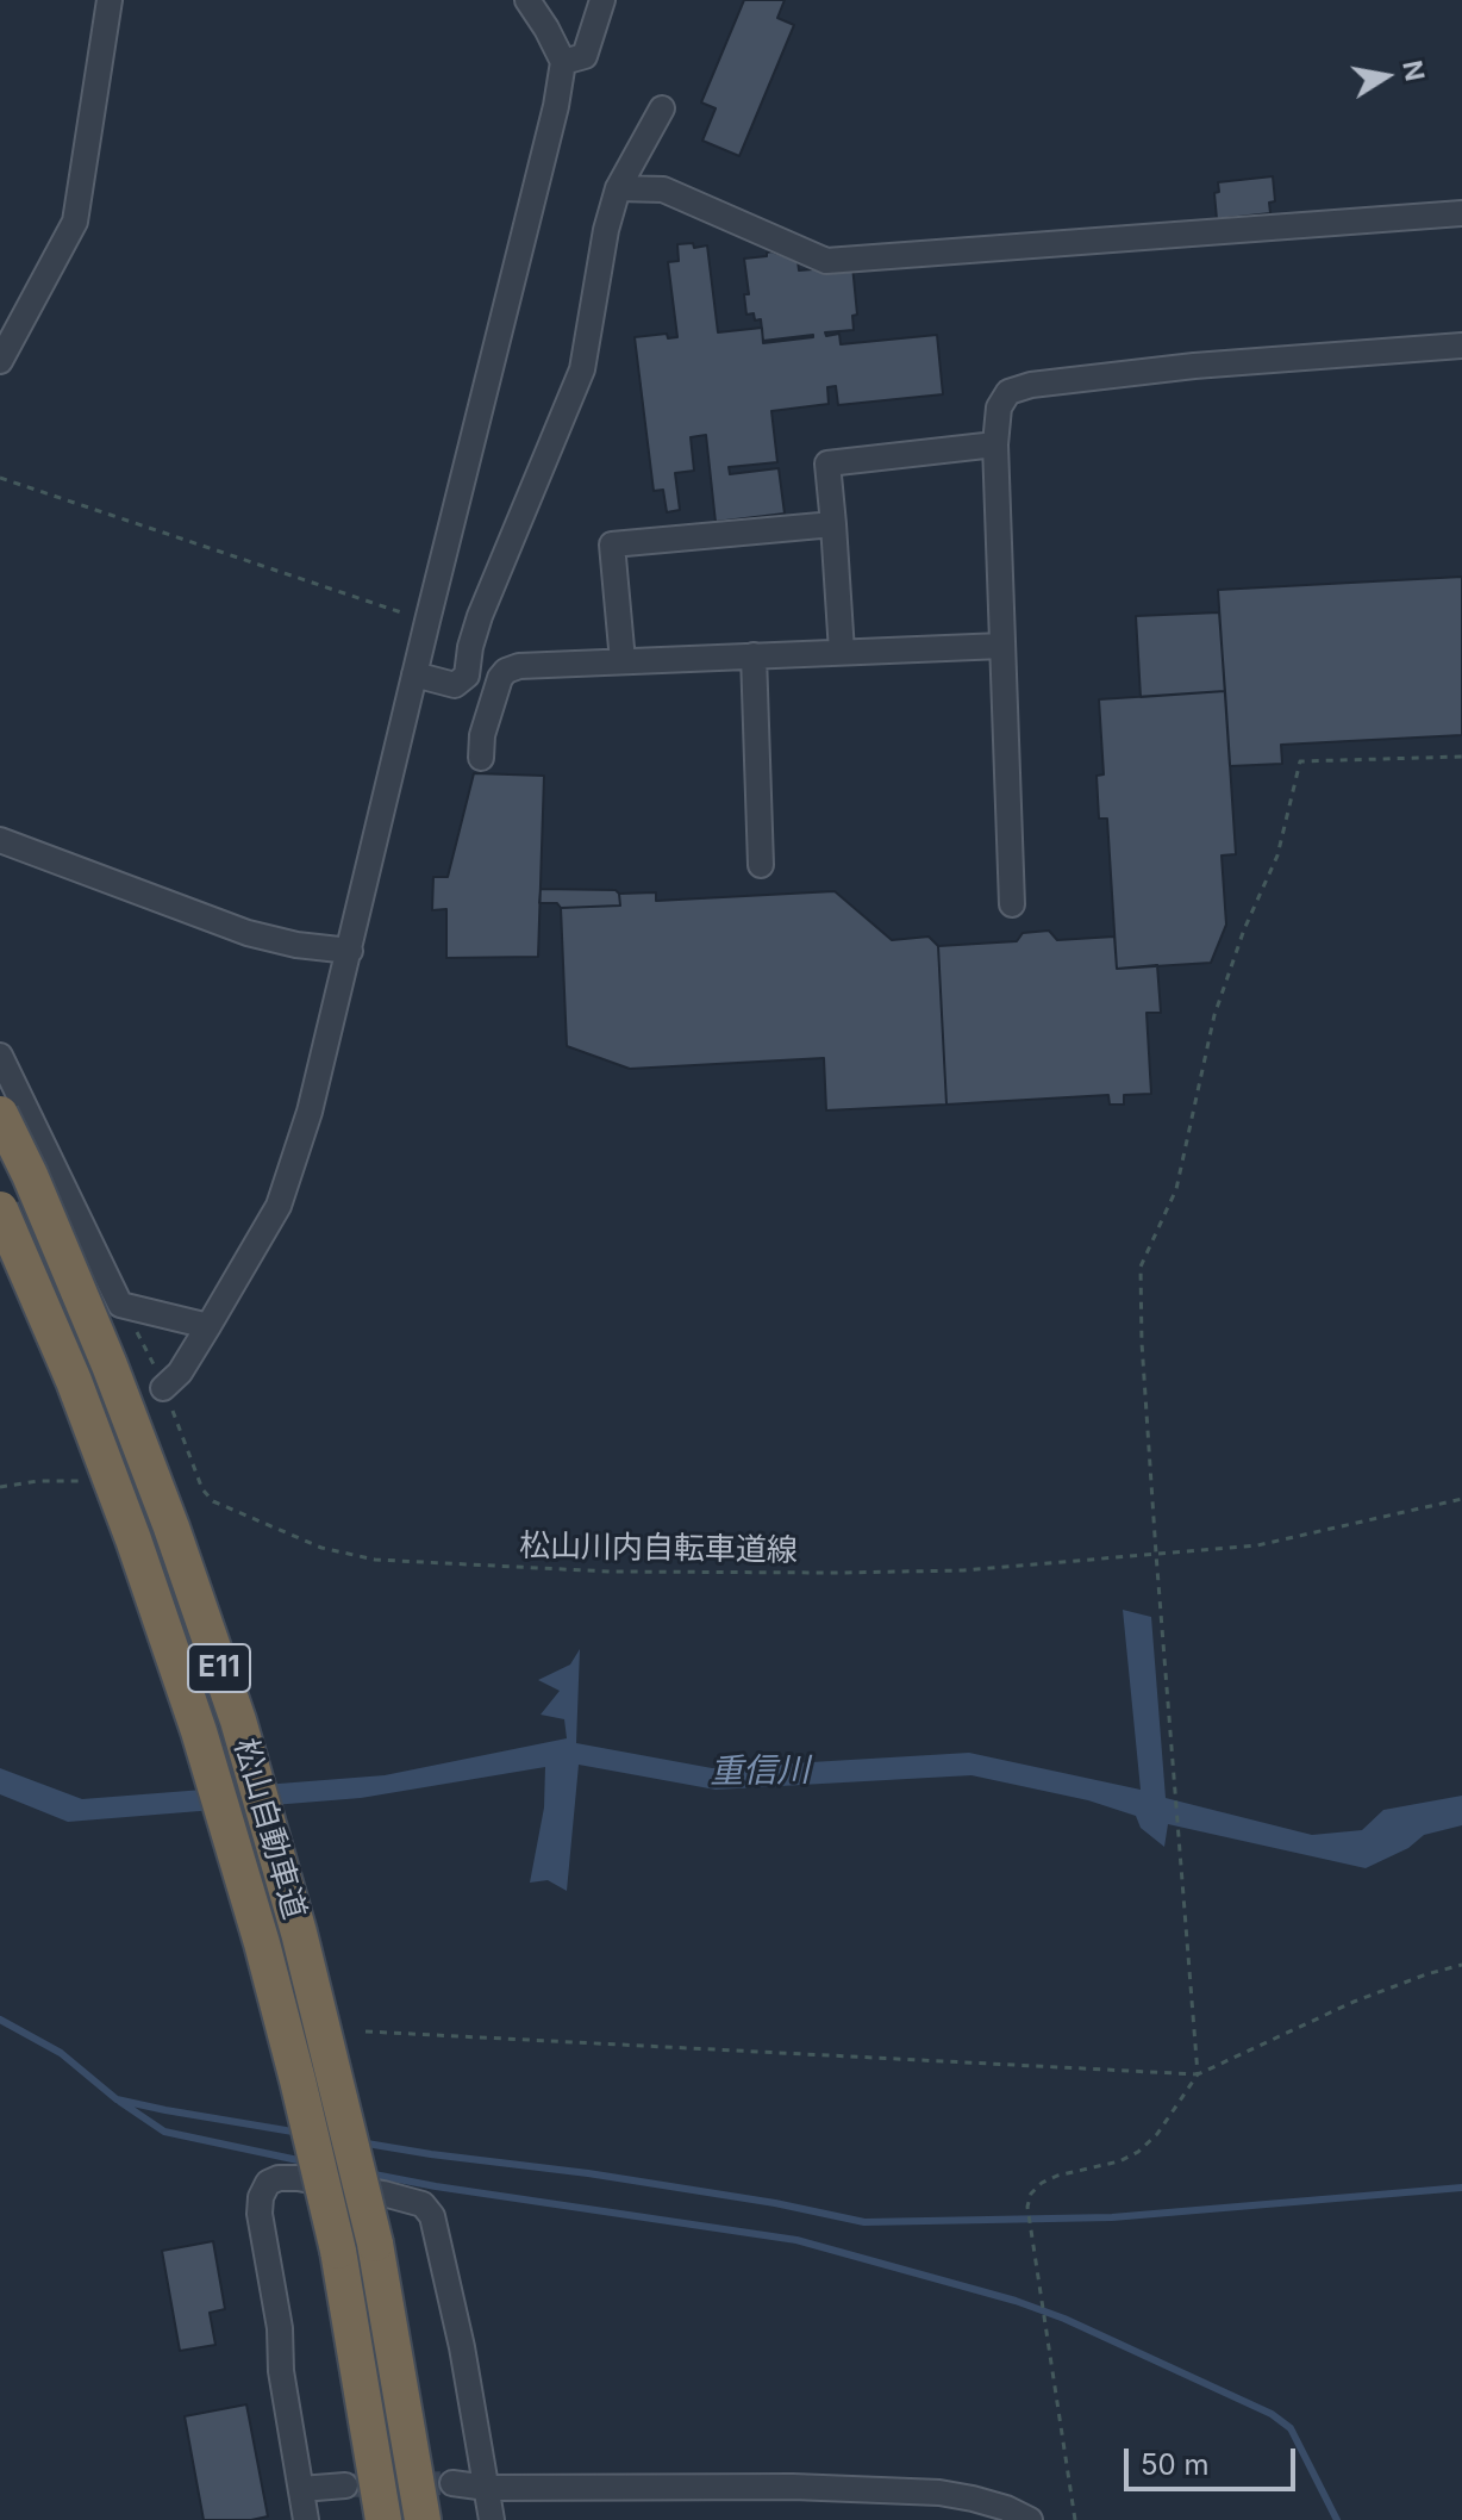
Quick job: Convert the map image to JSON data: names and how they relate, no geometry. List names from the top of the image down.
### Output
{
  "streets": {
    "highway": ["E11", "松山自動車道"],
    "path": ["松山川内自転車道線"]
  },
  "water": ["重信川"],
  "scale_bar": "50 m",
  "north": "right"
}
